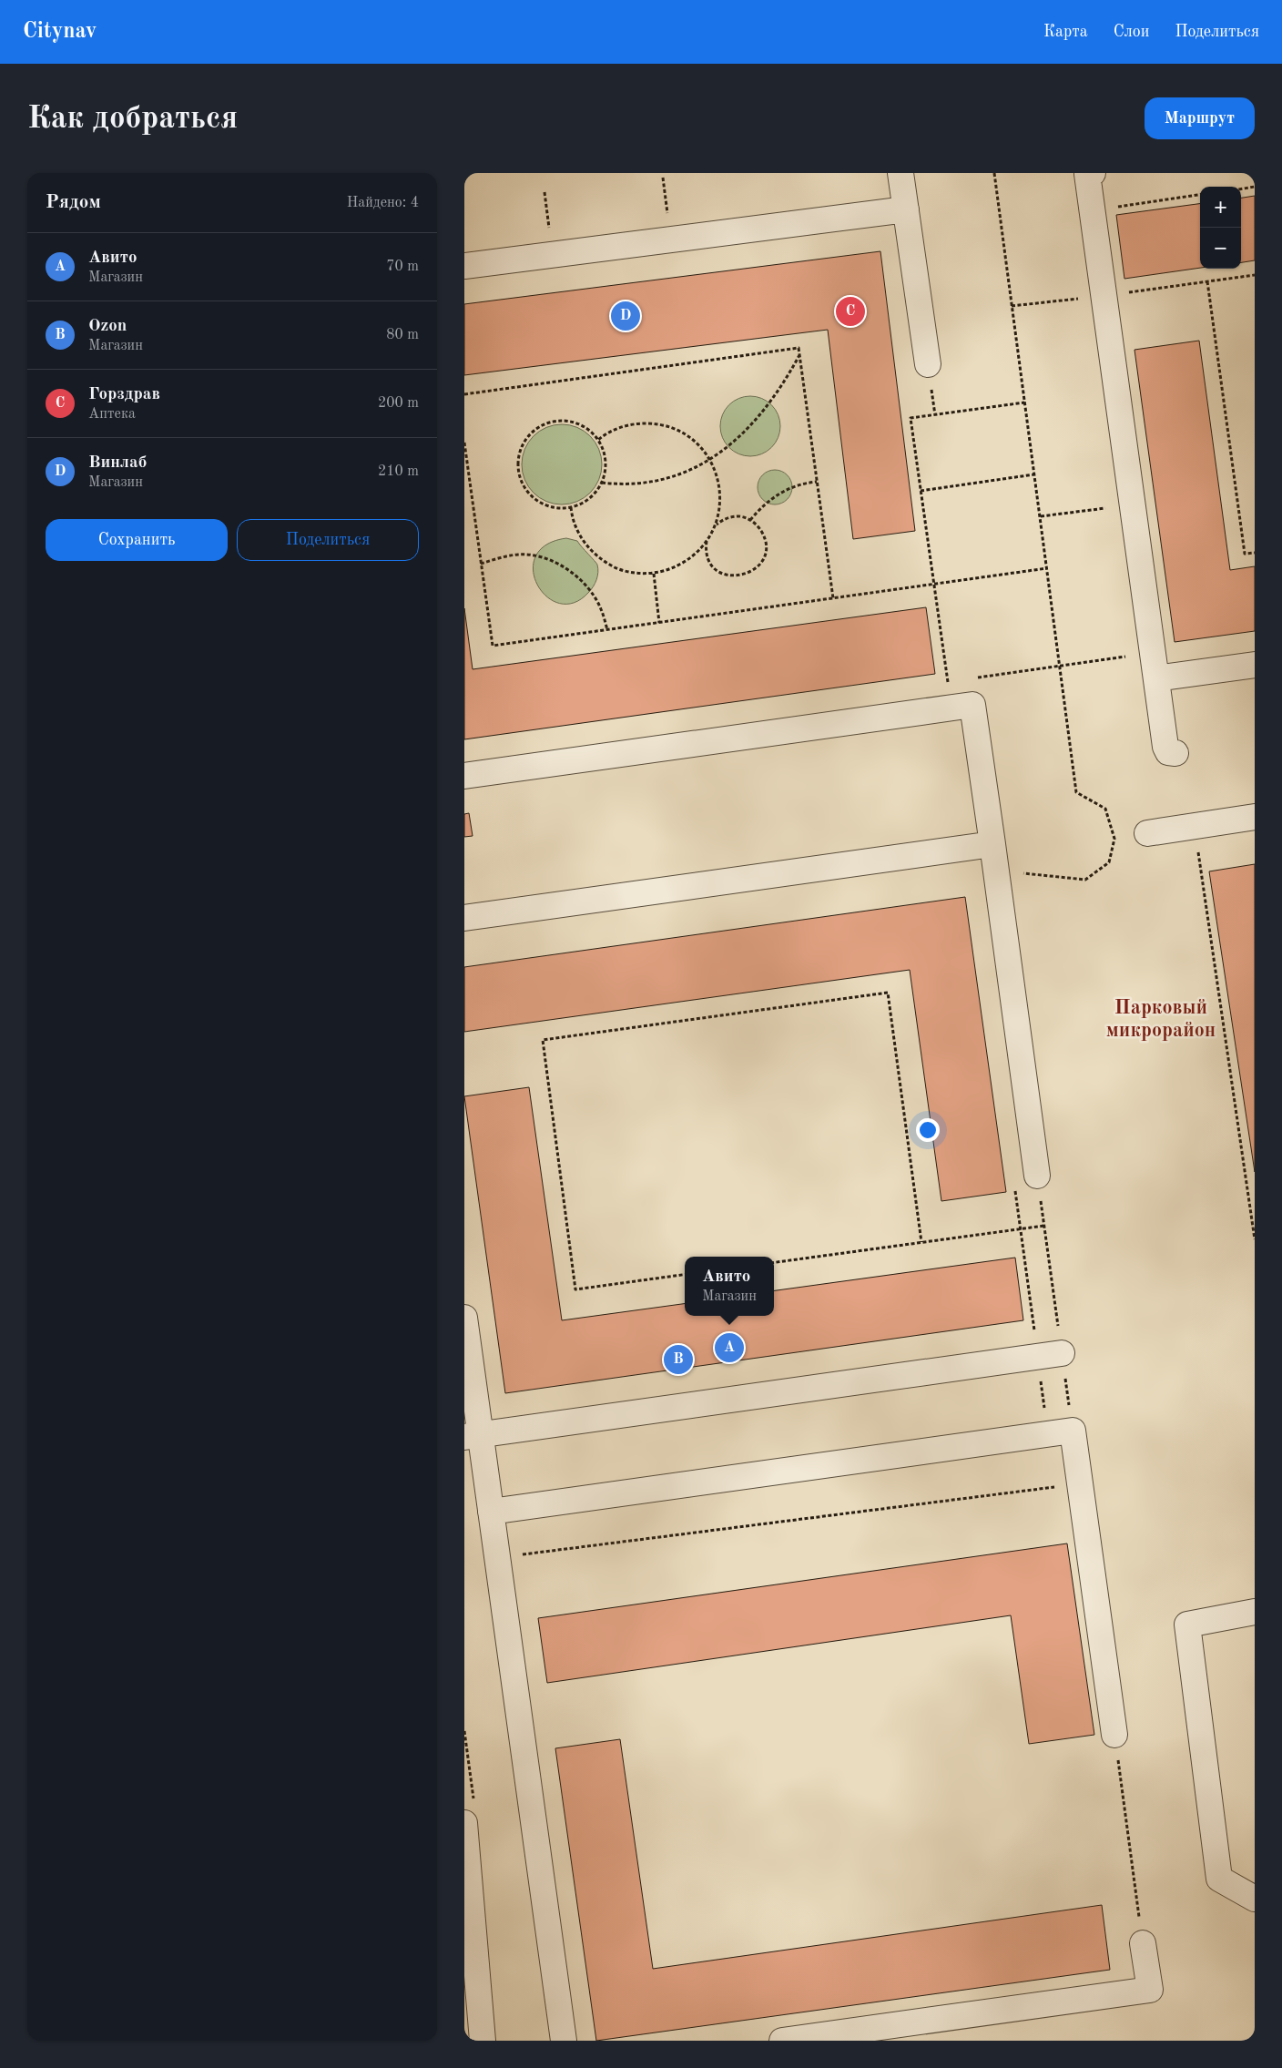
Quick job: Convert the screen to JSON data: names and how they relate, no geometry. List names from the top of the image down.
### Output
{
  "districts": ["Парковый микрорайон"],
  "page": {
    "header": "Citynav",
    "nav": ["Карта", "Слои", "Поделиться"],
    "buttons": [
      "Маршрут",
      ["Сохранить", "Поделиться"]
    ],
    "title": "Как добраться",
    "heading": ["Рядом", "Найдено: 4"],
    "map_buttons": ["+", "−"],
    "list": [
      {
        "mark": "A",
        "name": "Авито",
        "note": "Магазин",
        "value": "70 m"
      },
      {
        "mark": "B",
        "name": "Ozon",
        "note": "Магазин",
        "value": "80 m"
      },
      {
        "mark": "C",
        "name": "Горздрав",
        "note": "Аптека",
        "value": "200 m"
      },
      {
        "mark": "D",
        "name": "Винлаб",
        "note": "Магазин",
        "value": "210 m"
      }
    ],
    "pins": [
      "C",
      "D",
      "A",
      "B"
    ],
    "popup": ["Авито", "Магазин"]
  }
}
